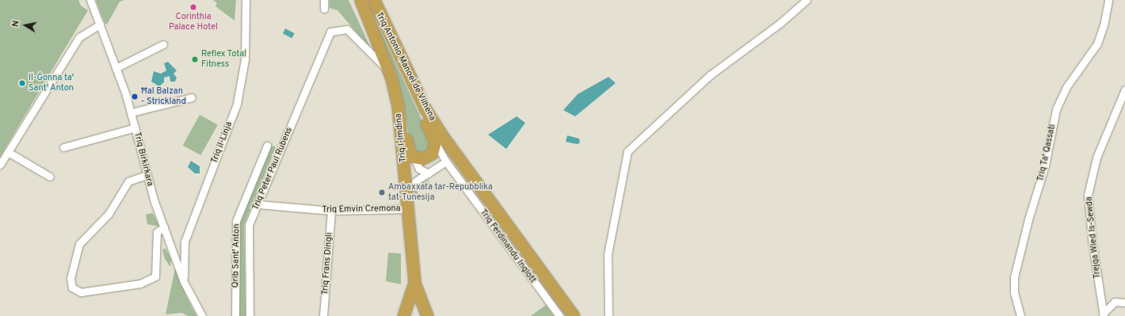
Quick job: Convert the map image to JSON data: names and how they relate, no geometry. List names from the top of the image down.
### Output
{
  "streets": {
    "highway": ["Triq Antonio Manoel de Vilhena", "Triq l-Imdina"],
    "street": [
      "Triq il-Linja",
      "Triq Ta' Qassati",
      "Triq Birkirkara",
      "Triq Peter Paul Rubens",
      "Triq Emvin Cremona",
      "Trejqa Wied Is-Sewda",
      "Triq Ferdinandu Inglott",
      "Qrib Sant' Anton",
      "Triq Frans Dingli"
    ]
  },
  "crossings": [
    ["Triq l-Imdina", "Triq Peter Paul Rubens"],
    ["Triq l-Imdina", "Triq Emvin Cremona"],
    ["Triq il-Linja", "Triq Birkirkara"],
    ["Triq Peter Paul Rubens", "Triq Emvin Cremona"],
    ["Triq Emvin Cremona", "Triq Frans Dingli"]
  ],
  "places": [
    "Corinthia Palace Hotel",
    "Reflex Total Fitness",
    "Il-Ġonna ta' Sant' Anton",
    "Ħal Balzan - Strickland",
    "Ambaxxata tar-Repubblika tat-Tunesija"
  ],
  "north": "left"
}
